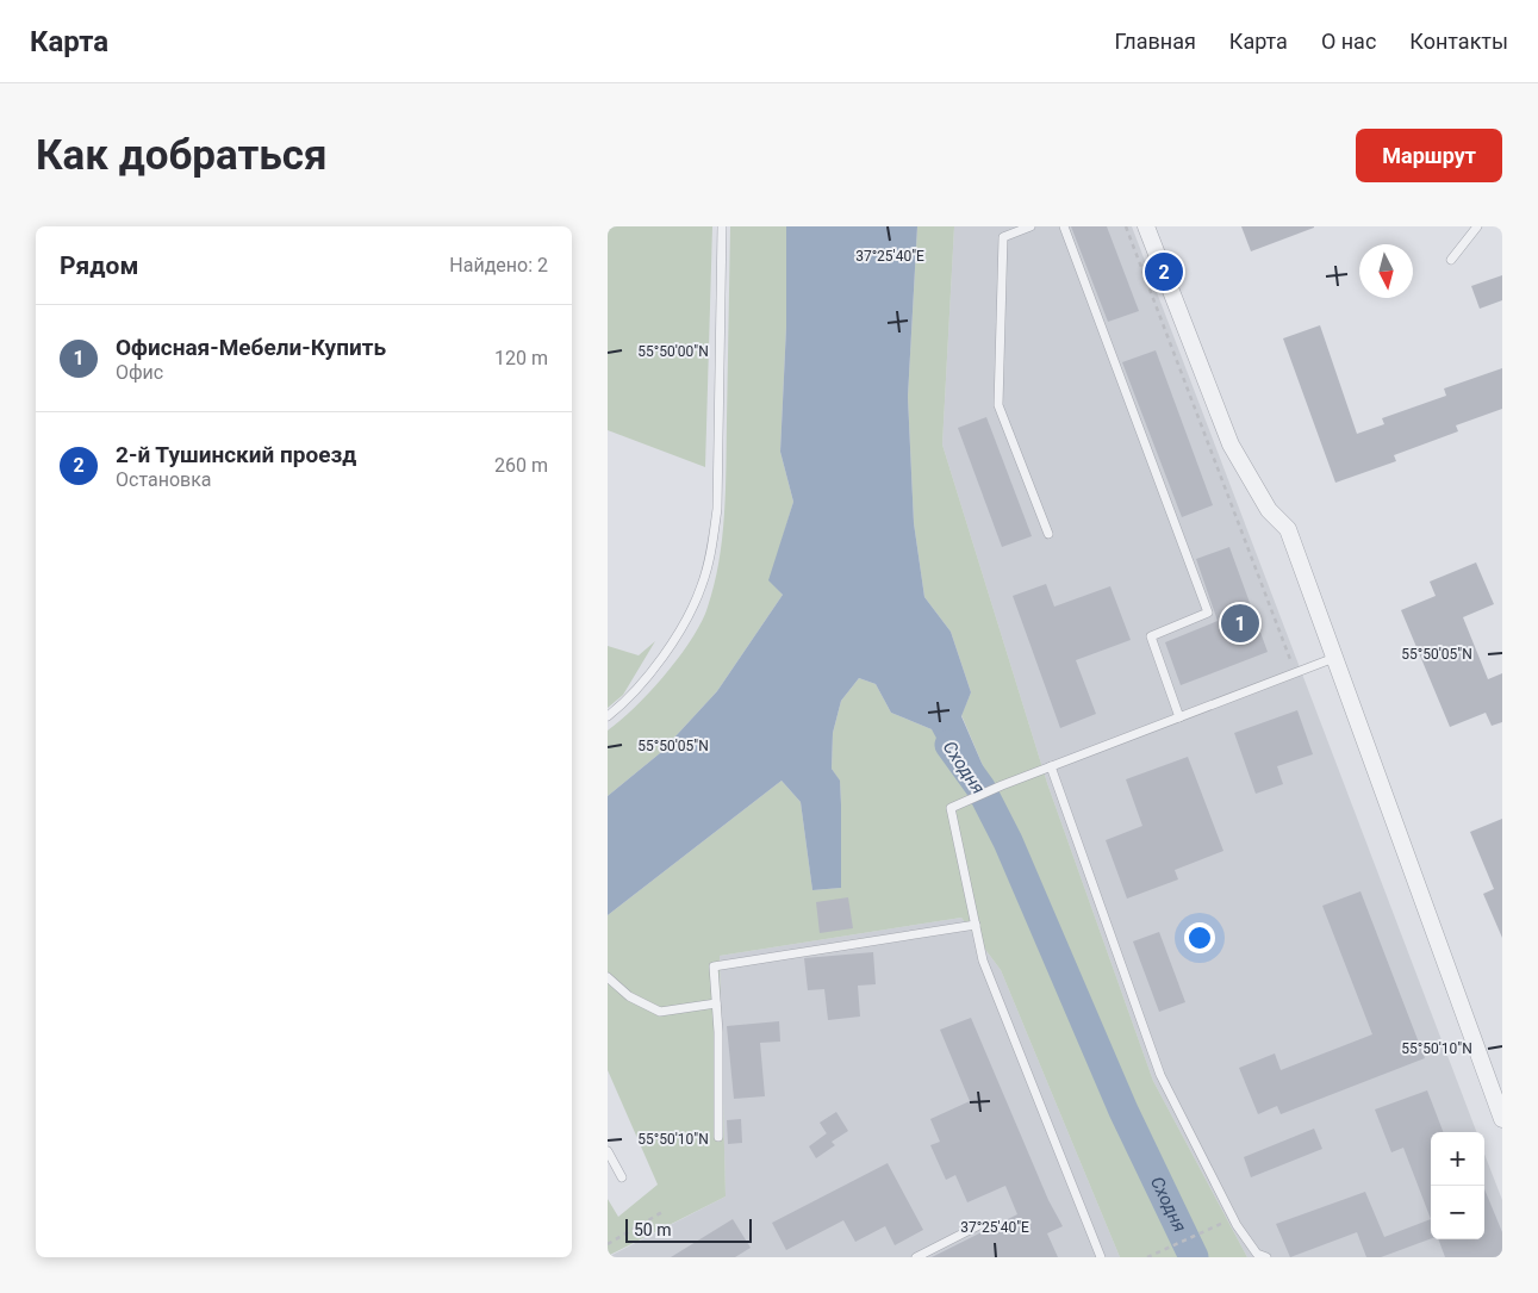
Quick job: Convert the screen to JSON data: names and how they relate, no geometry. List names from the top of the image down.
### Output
{
  "water": ["Сходня"],
  "scale_bar": "50 m",
  "north": "bottom",
  "page": {
    "header": "Карта",
    "nav": [
      "Главная",
      "Карта",
      "О нас",
      "Контакты"
    ],
    "buttons": "Маршрут",
    "title": "Как добраться",
    "heading": ["Рядом", "Найдено: 2"],
    "pins": ["2", "1"],
    "list": [
      {
        "mark": "1",
        "name": "Офисная-Мебели-Купить",
        "note": "Офис",
        "value": "120 m"
      },
      {
        "mark": "2",
        "name": "2-й Тушинский проезд",
        "note": "Остановка",
        "value": "260 m"
      }
    ],
    "map_buttons": ["+", "−"],
    "scale": "50 m"
  },
  "coordinates": [
    "37°25'40\"E",
    "55°50'00\"N",
    "55°50'05\"N",
    "55°50'10\"N"
  ]
}
